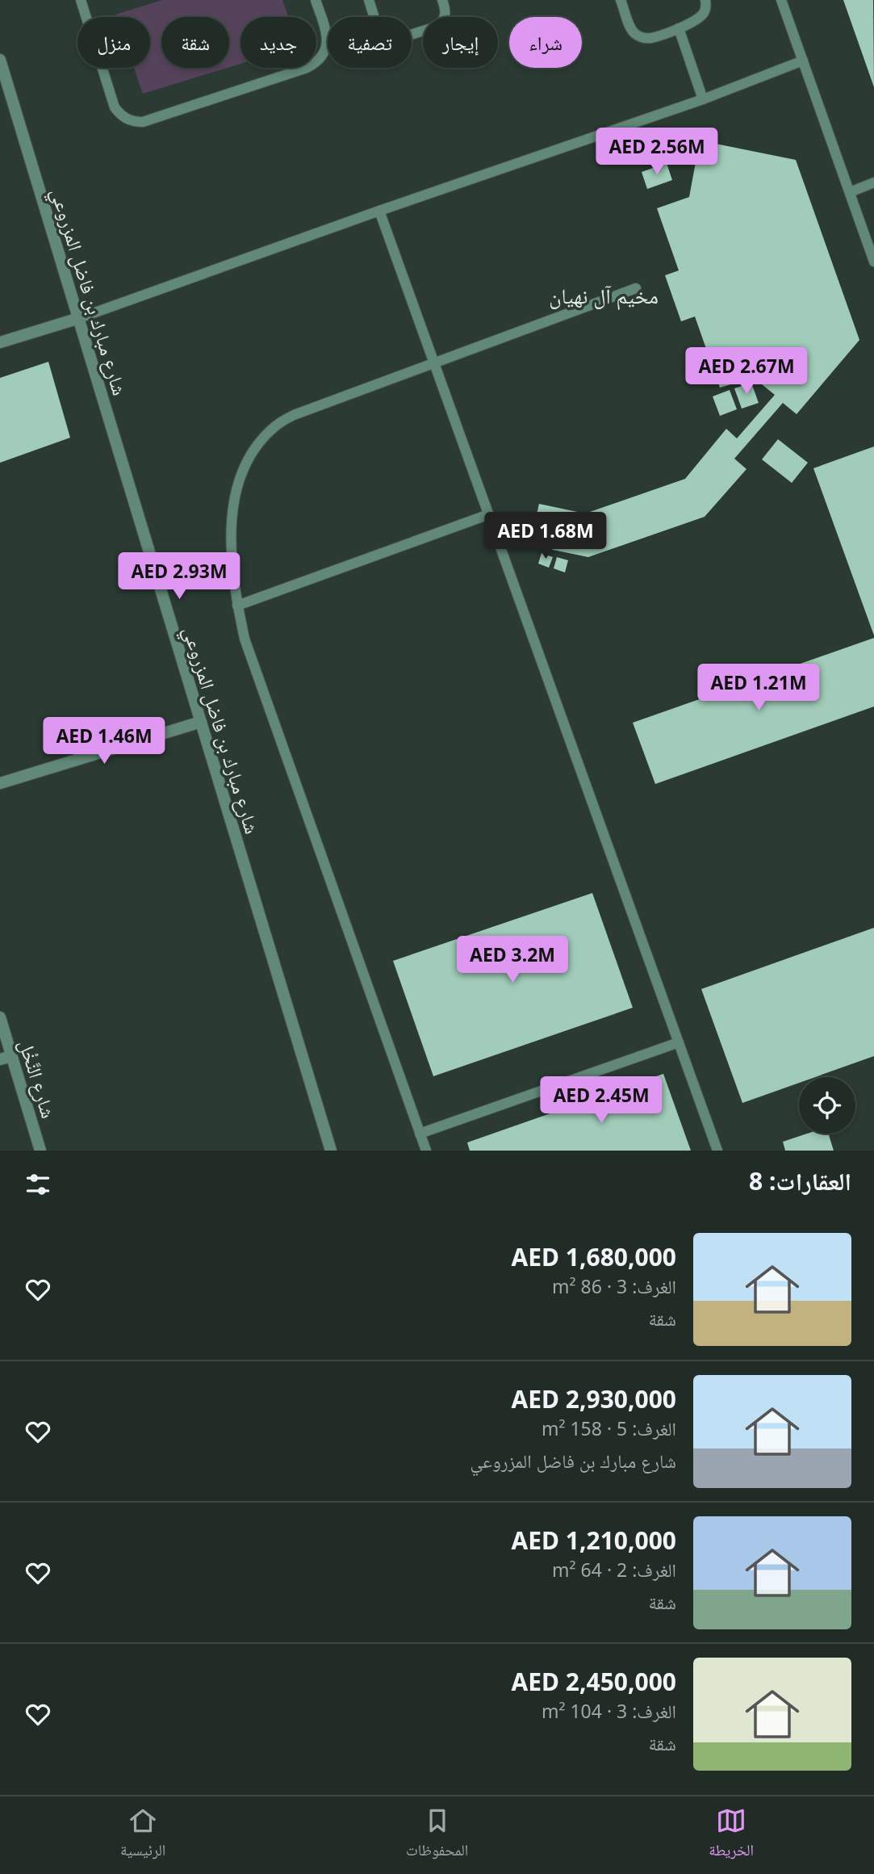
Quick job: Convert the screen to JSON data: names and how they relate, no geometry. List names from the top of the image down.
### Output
{
  "streets": {
    "street": ["شارع مبارك بن فاضل المزروعي", "شارع النَّخْل"]
  },
  "districts": ["مخيم آل نهيان"],
  "page": {
    "chip": [
      "شراء",
      "إيجار",
      "تصفية",
      "جديد",
      "شقة",
      "منزل"
    ],
    "price": [
      "AED 2.56M",
      "AED 2.67M",
      "AED 1.68M",
      "AED 2.93M",
      "AED 1.21M",
      "AED 1.46M",
      "AED 3.2M",
      "AED 2.45M"
    ],
    "heading": "العقارات: 8",
    "list": [
      {
        "name": "AED 1,680,000",
        "note": "الغرف: 3 · 86 m² · شقة"
      },
      {
        "name": "AED 2,930,000",
        "note": "الغرف: 5 · 158 m² · شارع مبارك بن فاضل المزروعي"
      },
      {
        "name": "AED 1,210,000",
        "note": "الغرف: 2 · 64 m² · شقة"
      },
      {
        "name": "AED 2,450,000",
        "note": "الغرف: 3 · 104 m² · شقة"
      }
    ],
    "tabs": ["الخريطة", "المحفوظات", "الرئيسية"]
  }
}
